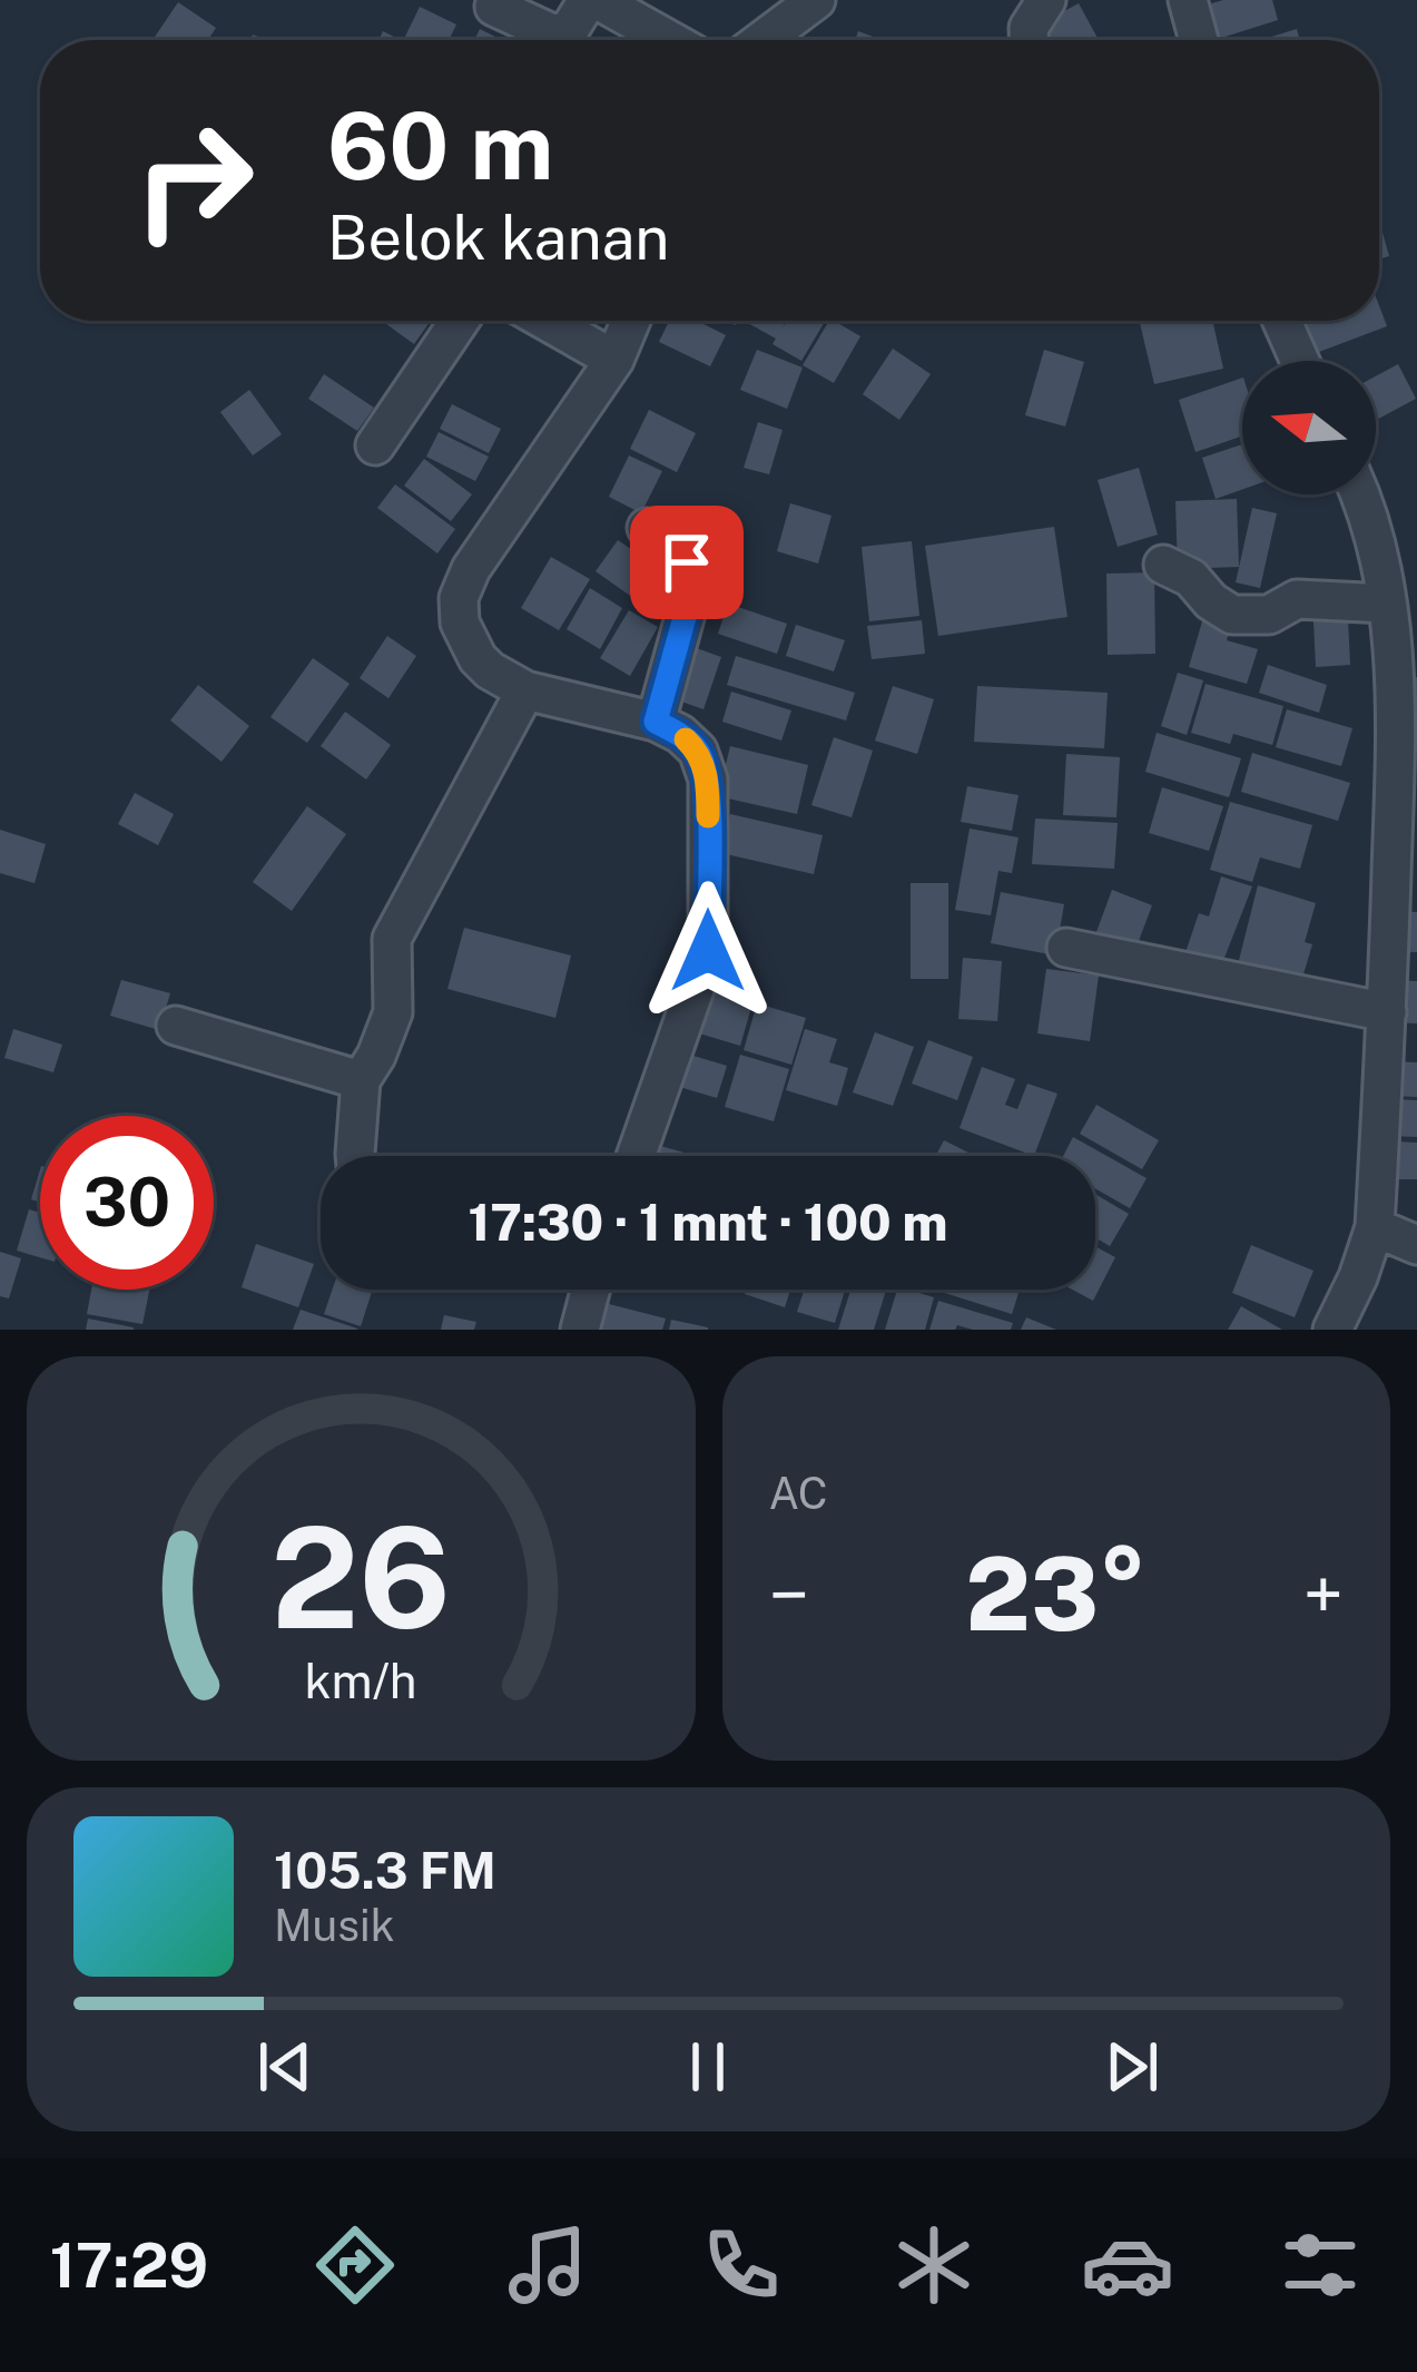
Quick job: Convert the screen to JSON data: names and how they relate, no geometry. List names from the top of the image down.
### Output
{
  "north": "left",
  "page": {
    "turn": ["60 m", "Belok kanan"],
    "limit": "30",
    "trip": "17:30 · 1 mnt · 100 m",
    "tile": "AC",
    "heat": ["−", "23°", "+"],
    "song": ["105.3 FM", "Musik"],
    "tabs": "17:29",
    "gauge": ["26", "km/h"]
  }
}
